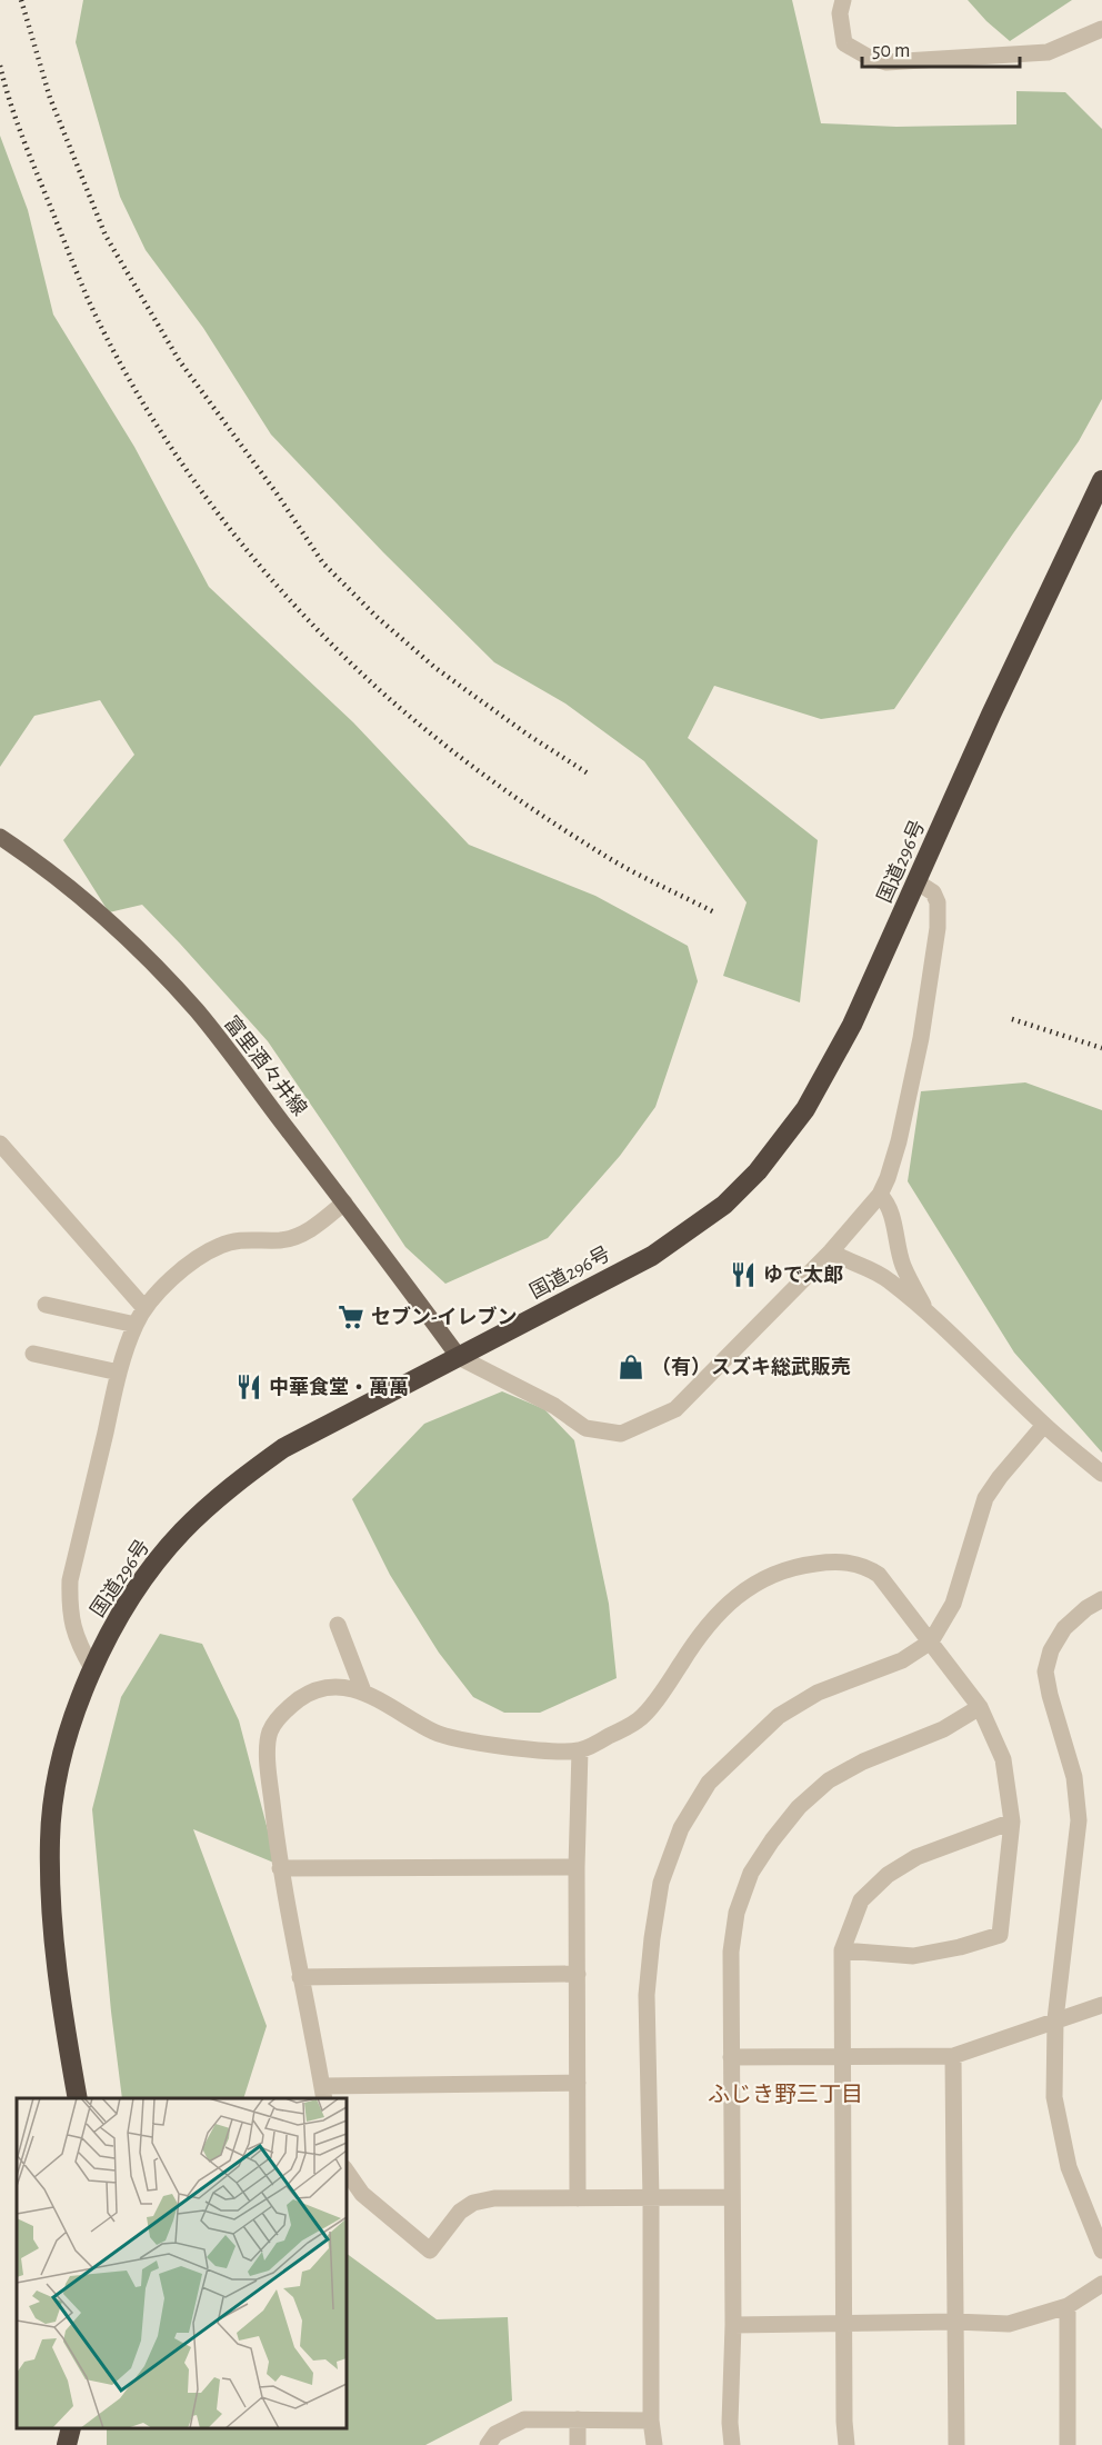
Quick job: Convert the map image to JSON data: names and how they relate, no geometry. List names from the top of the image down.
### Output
{
  "streets": {
    "highway": ["国道296号"],
    "main road": ["富里酒々井線"]
  },
  "crossings": [
    ["国道296号", "富里酒々井線"]
  ],
  "districts": ["ふじき野三丁目"],
  "places": {
    "restaurant": ["ゆで太郎", "中華食堂・萬萬"],
    "supermarket": ["セブン-イレブン"],
    "shop": ["（有）スズキ総武販売"]
  },
  "scale_bar": "50 m"
}
